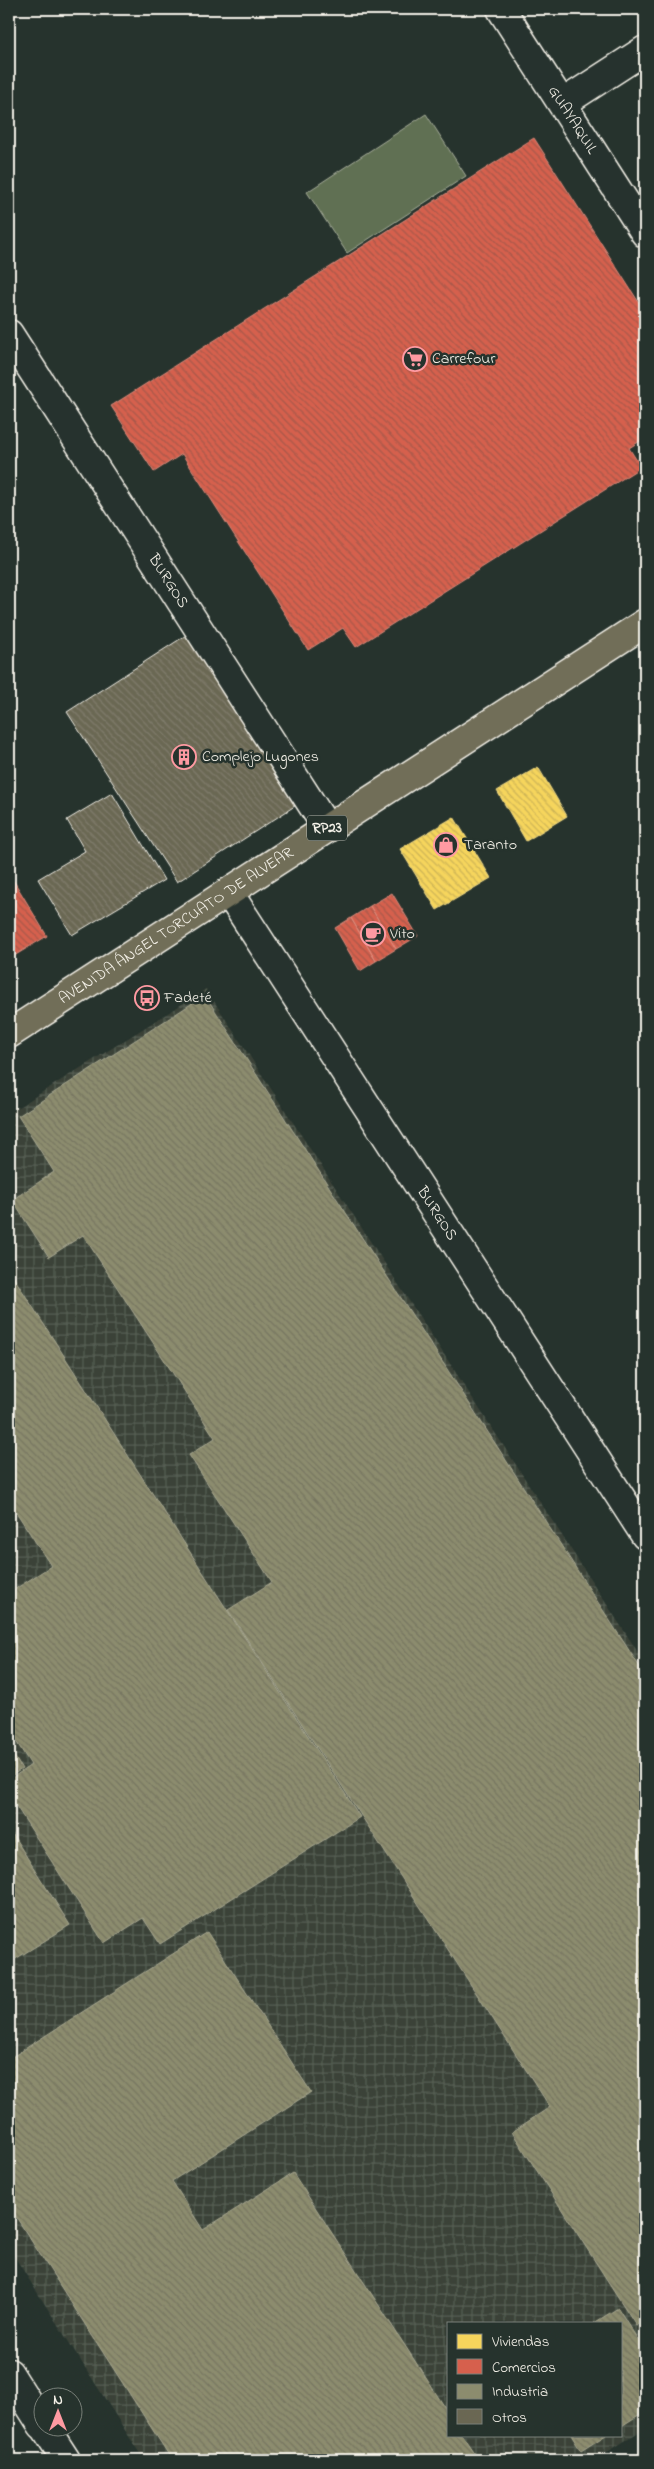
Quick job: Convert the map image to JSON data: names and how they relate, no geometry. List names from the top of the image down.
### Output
{
  "streets": {
    "main road": ["RP23", "AVENIDA ÁNGEL TORCUATO DE ALVEAR"],
    "street": ["GUAYAQUIL", "BURGOS"]
  },
  "crossings": [
    ["BURGOS", "AVENIDA ÁNGEL TORCUATO DE ALVEAR"]
  ],
  "places": {
    "supermarket": ["Carrefour"],
    "building": ["Complejo Lugones"],
    "shop": ["Taranto"],
    "cafe": ["Vito"],
    "bus stop": ["Fadeté"]
  },
  "legend": [
    "Viviendas",
    "Comercios",
    "Industria",
    "Otros"
  ],
  "north": "top"
}
